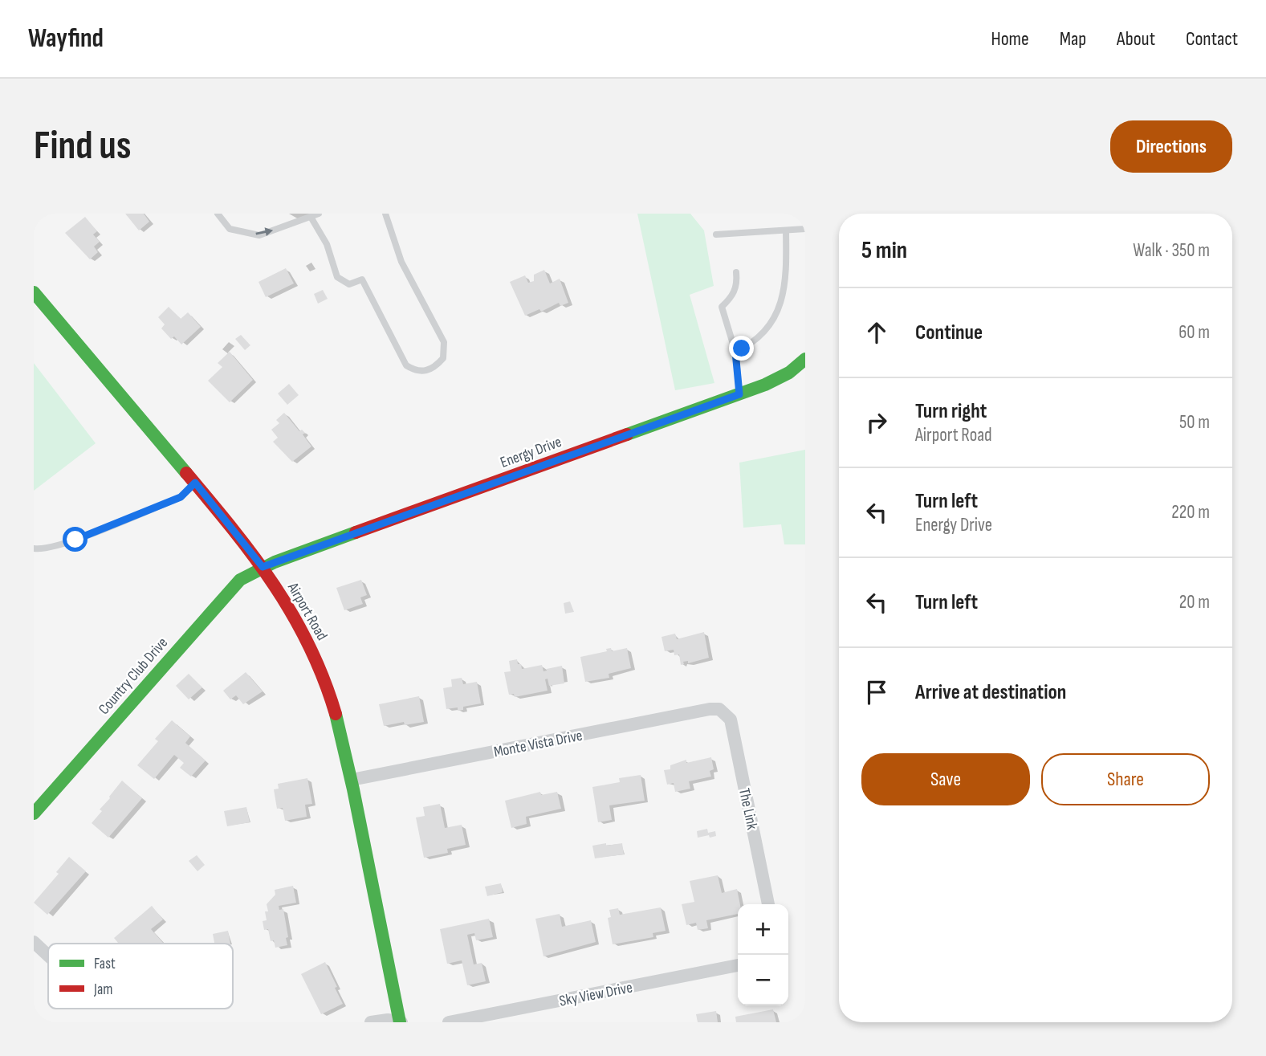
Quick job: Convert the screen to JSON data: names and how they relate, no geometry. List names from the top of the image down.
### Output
{
  "streets": {
    "street": [
      "Energy Drive",
      "Airport Road",
      "Country Club Drive",
      "Monte Vista Drive",
      "The Link",
      "Sky View Drive"
    ]
  },
  "crossings": [
    ["Energy Drive", "Airport Road"],
    ["Energy Drive", "Country Club Drive"],
    ["Airport Road", "Country Club Drive"],
    ["Airport Road", "Monte Vista Drive"],
    ["Monte Vista Drive", "The Link"]
  ],
  "legend": ["Fast", "Jam"],
  "page": {
    "header": "Wayfind",
    "nav": [
      "Home",
      "Map",
      "About",
      "Contact"
    ],
    "buttons": [
      "Directions",
      ["Save", "Share"]
    ],
    "title": "Find us",
    "heading": ["5 min", "Walk · 350 m"],
    "list": [
      ["Continue", "60 m"],
      ["Turn right", "Airport Road", "50 m"],
      ["Turn left", "Energy Drive", "220 m"],
      ["Turn left", "20 m"],
      "Arrive at destination"
    ],
    "map_buttons": ["+", "−"]
  }
}
